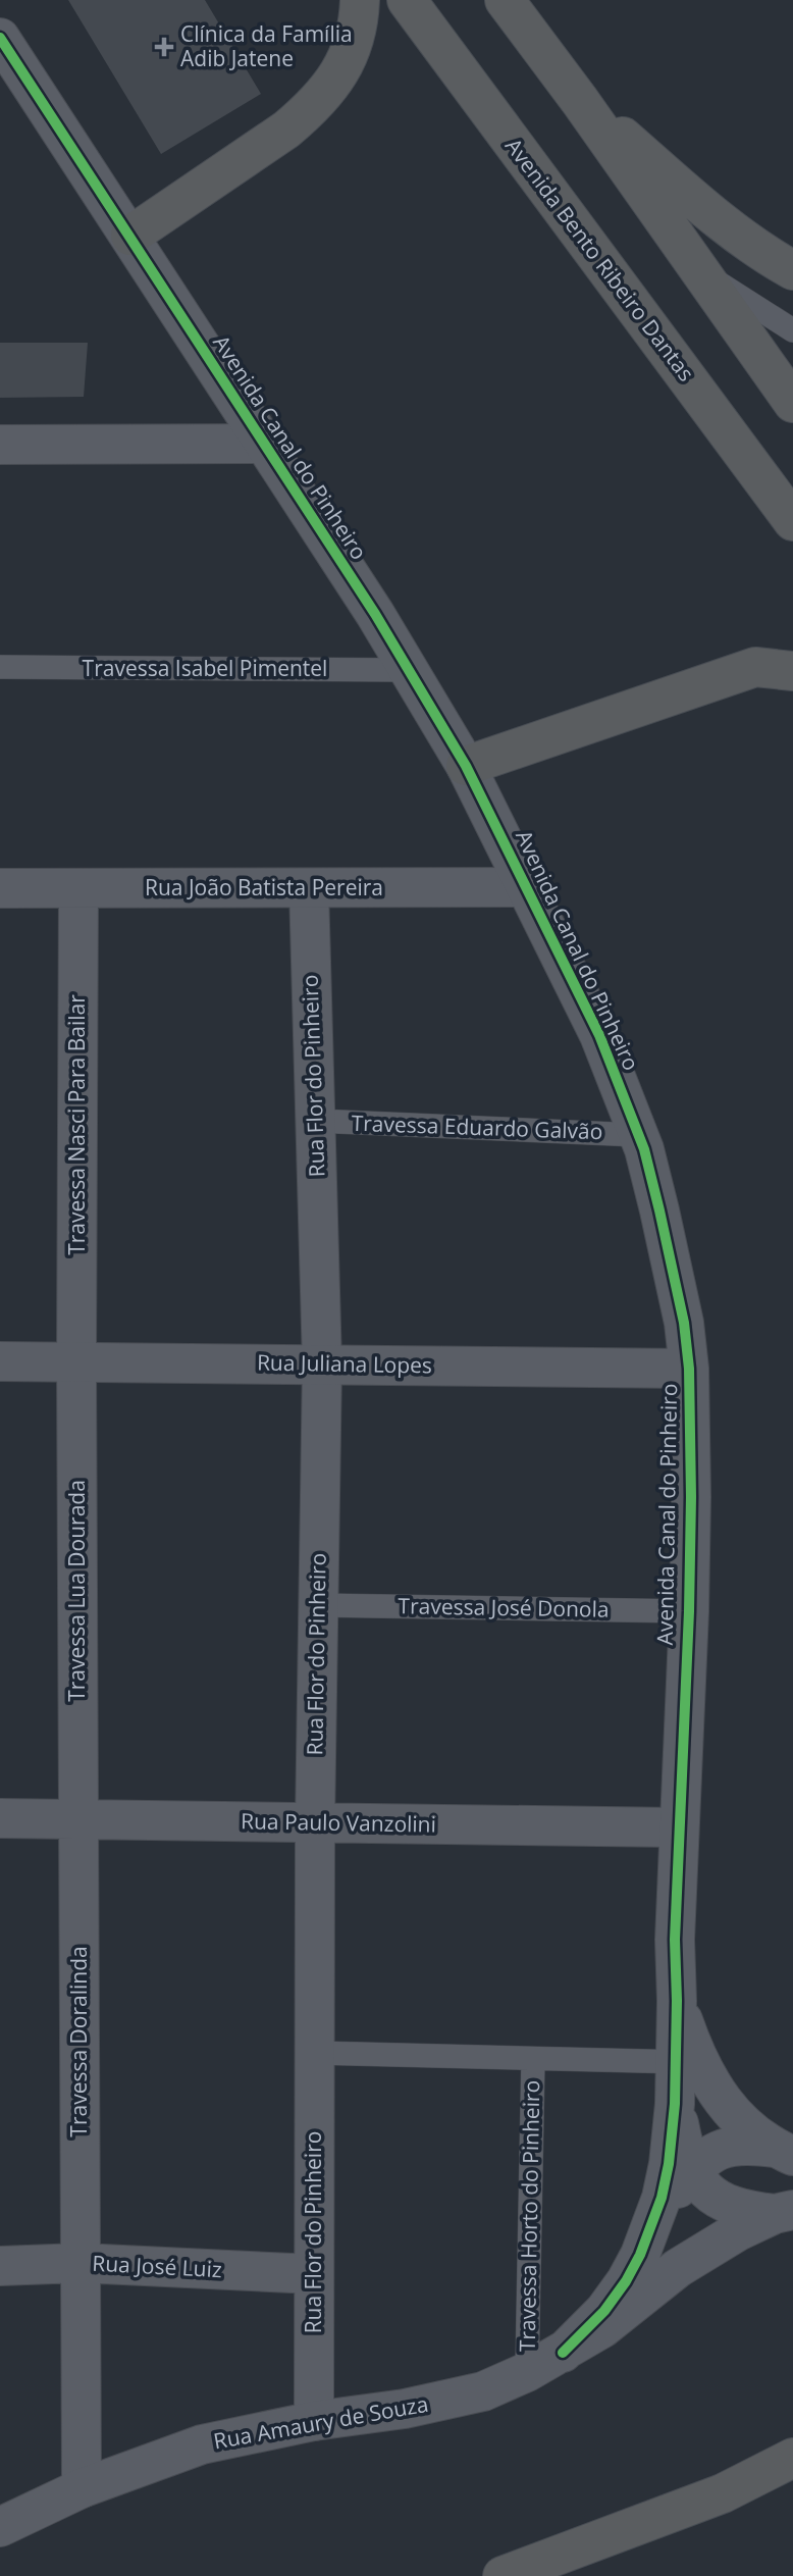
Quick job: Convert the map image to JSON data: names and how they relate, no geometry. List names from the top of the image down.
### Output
{
  "streets": {
    "highway": ["Avenida Bento Ribeiro Dantas"],
    "street": [
      "Avenida Canal do Pinheiro",
      "Rua João Batista Pereira",
      "Rua Flor do Pinheiro",
      "Travessa Nasci Para Bailar",
      "Rua Juliana Lopes",
      "Travessa Lua Dourada",
      "Rua Paulo Vanzolini",
      "Travessa Doralinda",
      "Rua José Luiz",
      "Rua Amaury de Souza"
    ],
    "lane": [
      "Travessa Isabel Pimentel",
      "Travessa Eduardo Galvão",
      "Travessa José Donola",
      "Travessa Horto do Pinheiro"
    ]
  },
  "crossings": [
    ["Avenida Canal do Pinheiro", "Travessa Isabel Pimentel"],
    ["Avenida Canal do Pinheiro", "Rua João Batista Pereira"],
    ["Avenida Canal do Pinheiro", "Travessa Eduardo Galvão"],
    ["Avenida Canal do Pinheiro", "Rua Juliana Lopes"],
    ["Avenida Canal do Pinheiro", "Travessa José Donola"],
    ["Avenida Canal do Pinheiro", "Rua Paulo Vanzolini"],
    ["Rua João Batista Pereira", "Rua Flor do Pinheiro"],
    ["Rua João Batista Pereira", "Travessa Nasci Para Bailar"],
    ["Rua Flor do Pinheiro", "Travessa Eduardo Galvão"],
    ["Rua Flor do Pinheiro", "Rua Juliana Lopes"],
    ["Rua Flor do Pinheiro", "Travessa José Donola"],
    ["Rua Flor do Pinheiro", "Rua Paulo Vanzolini"],
    ["Rua Flor do Pinheiro", "Rua José Luiz"],
    ["Rua Flor do Pinheiro", "Rua Amaury de Souza"],
    ["Travessa Nasci Para Bailar", "Rua Juliana Lopes"],
    ["Travessa Nasci Para Bailar", "Travessa Lua Dourada"],
    ["Rua Juliana Lopes", "Travessa Lua Dourada"],
    ["Travessa Lua Dourada", "Rua Paulo Vanzolini"],
    ["Travessa Lua Dourada", "Travessa Doralinda"],
    ["Rua Paulo Vanzolini", "Travessa Doralinda"],
    ["Travessa Doralinda", "Rua José Luiz"],
    ["Travessa Doralinda", "Rua Amaury de Souza"],
    ["Travessa Horto do Pinheiro", "Rua Amaury de Souza"]
  ],
  "places": {
    "health": ["Clínica da Família Adib Jatene"]
  }
}
